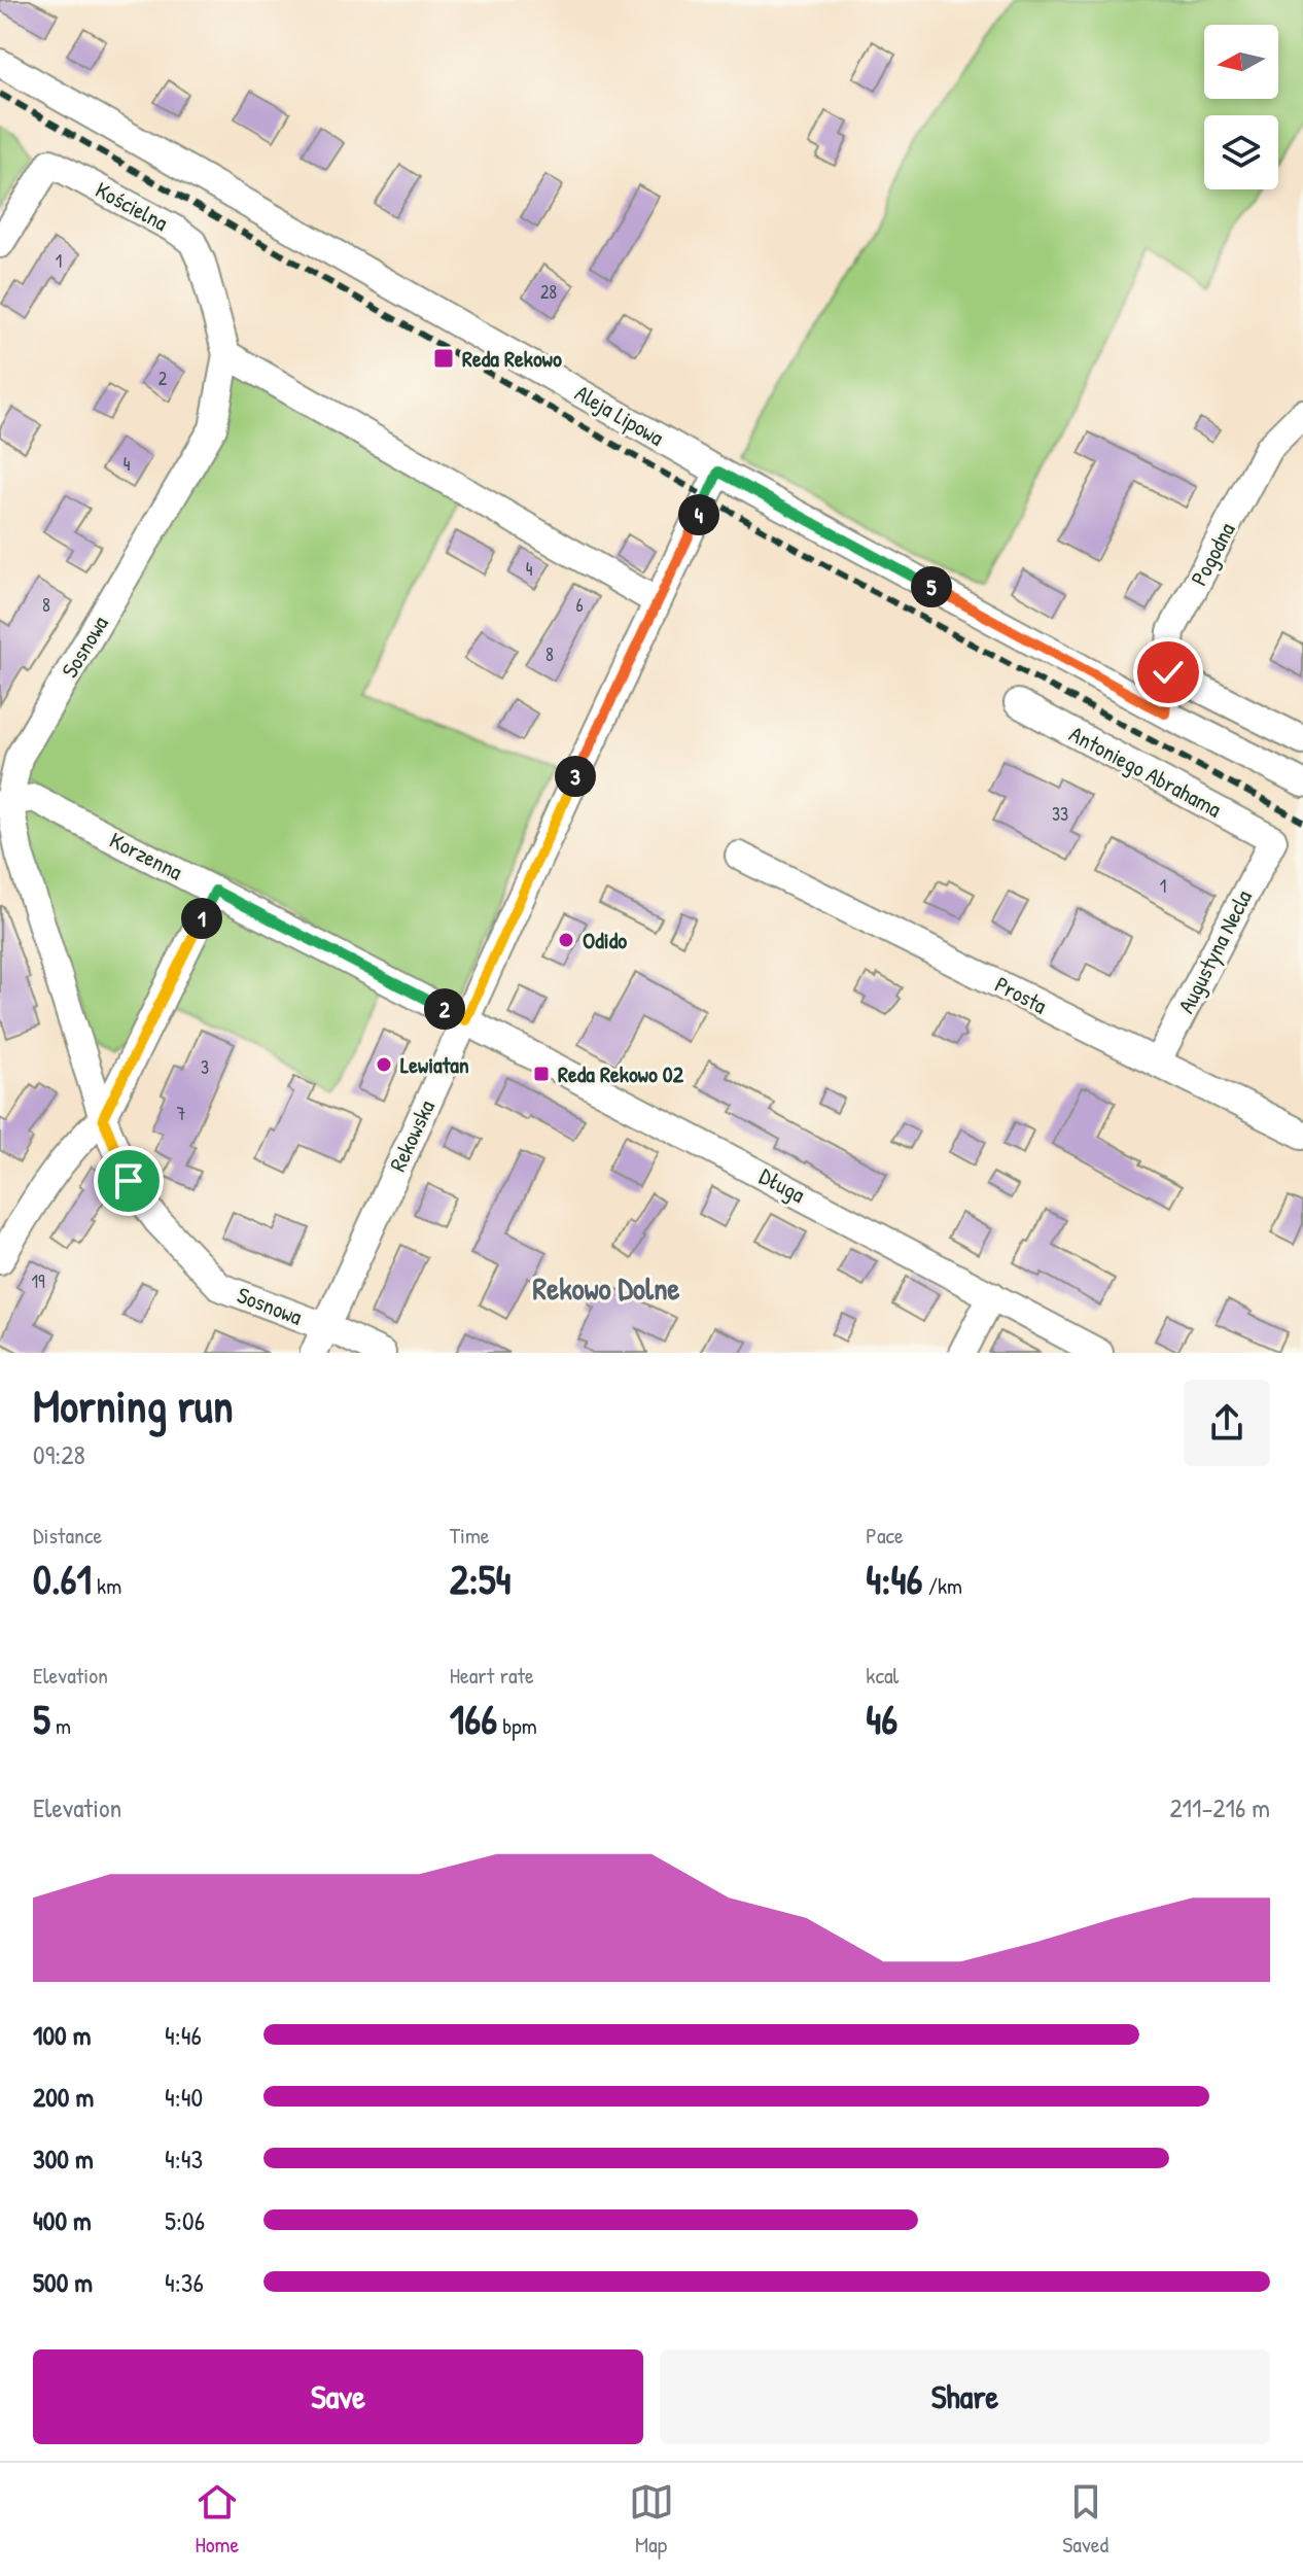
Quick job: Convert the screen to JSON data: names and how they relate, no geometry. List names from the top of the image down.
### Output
{
  "streets": {
    "street": [
      "Kościelna",
      "Aleja Lipowa",
      "Pogodna",
      "Sosnowa",
      "Antoniego Abrahama",
      "Korzenna",
      "Augustyna Necla",
      "Prosta",
      "Rekowska",
      "Długa"
    ]
  },
  "crossings": [
    ["Kościelna", "Sosnowa"],
    ["Aleja Lipowa", "Pogodna"],
    ["Aleja Lipowa", "Rekowska"],
    ["Sosnowa", "Korzenna"],
    ["Sosnowa", "Rekowska"],
    ["Antoniego Abrahama", "Augustyna Necla"],
    ["Korzenna", "Rekowska"],
    ["Korzenna", "Długa"],
    ["Augustyna Necla", "Prosta"],
    ["Rekowska", "Długa"]
  ],
  "districts": ["Rekowo Dolne"],
  "places": {
    "transit": ["Reda Rekowo", "Reda Rekowo 02"],
    "other": ["Odido", "Lewiatan"]
  },
  "house_numbers": [
    "1",
    "28",
    "2",
    "4",
    "4",
    "8",
    "6",
    "8",
    "33",
    "1",
    "3",
    "7",
    "19"
  ],
  "north": "left",
  "page": {
    "pins": [
      "4",
      "5",
      "3",
      "1",
      "2"
    ],
    "heading": ["Morning run", "09:28"],
    "stats": [
      ["Distance", "0.61 km"],
      ["Time", "2:54"],
      ["Pace", "4:46 /km"],
      ["Elevation", "5 m"],
      ["Heart rate", "166 bpm"],
      ["kcal", "46"]
    ],
    "chart": ["Elevation", "211–216 m"],
    "list": [
      {
        "name": "100 m",
        "note": "4:46"
      },
      {
        "name": "200 m",
        "note": "4:40"
      },
      {
        "name": "300 m",
        "note": "4:43"
      },
      {
        "name": "400 m",
        "note": "5:06"
      },
      {
        "name": "500 m",
        "note": "4:36"
      }
    ],
    "buttons": ["Save", "Share"],
    "tabs": ["Home", "Map", "Saved"]
  }
}
